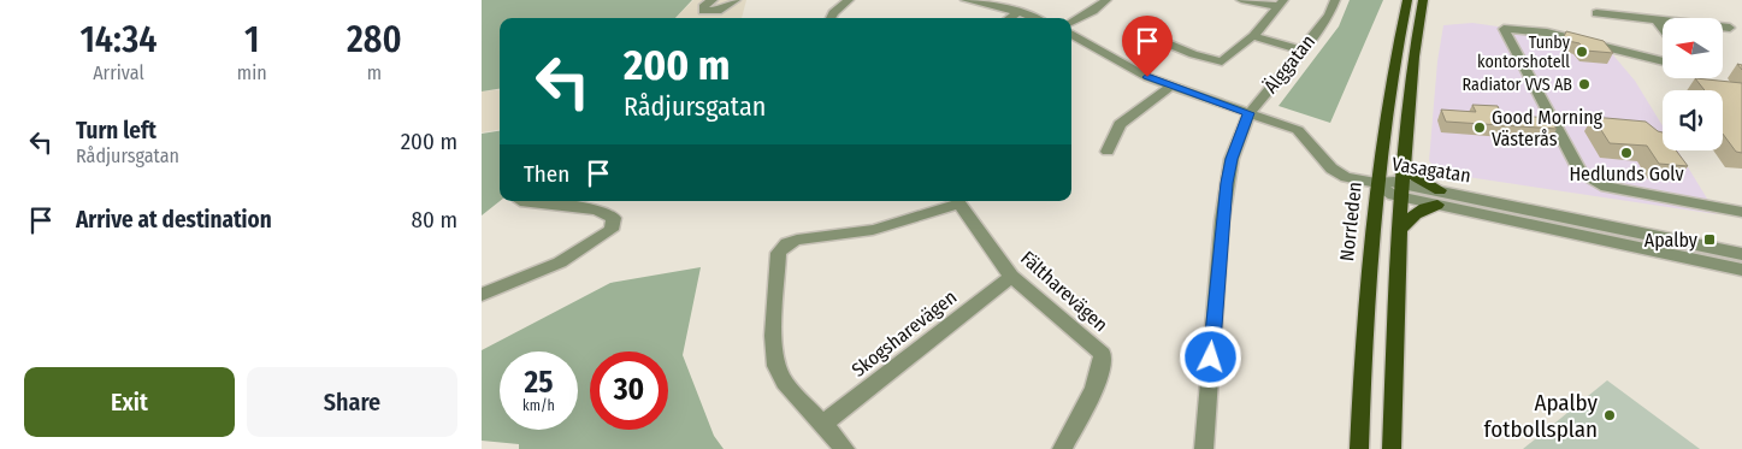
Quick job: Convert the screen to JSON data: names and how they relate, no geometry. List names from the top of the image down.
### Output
{
  "streets": {
    "main road": ["Norrleden"],
    "street": [
      "Älggatan",
      "Vasagatan",
      "Fältharevägen",
      "Skogsharevägen"
    ]
  },
  "crossings": [
    ["Älggatan", "Vasagatan"],
    ["Vasagatan", "Norrleden"],
    ["Fältharevägen", "Skogsharevägen"]
  ],
  "places": {
    "other": [
      "Tunby kontorshotell",
      "Radiator VVS AB",
      "Good Morning Västerås",
      "Hedlunds Golv",
      "Apalby fotbollsplan"
    ],
    "transit": ["Apalby"]
  },
  "north": "left",
  "page": {
    "eta": [
      "14:34",
      "Arrival",
      "1",
      "min",
      "280",
      "m"
    ],
    "turn": ["200 m", "Rådjursgatan"],
    "list": [
      {
        "name": "Turn left",
        "note": "Rådjursgatan",
        "value": "200 m"
      },
      {
        "name": "Arrive at destination",
        "value": "80 m"
      }
    ],
    "then": "Then",
    "speed": "25 km/h",
    "limit": "30",
    "buttons": ["Exit", "Share"]
  }
}
